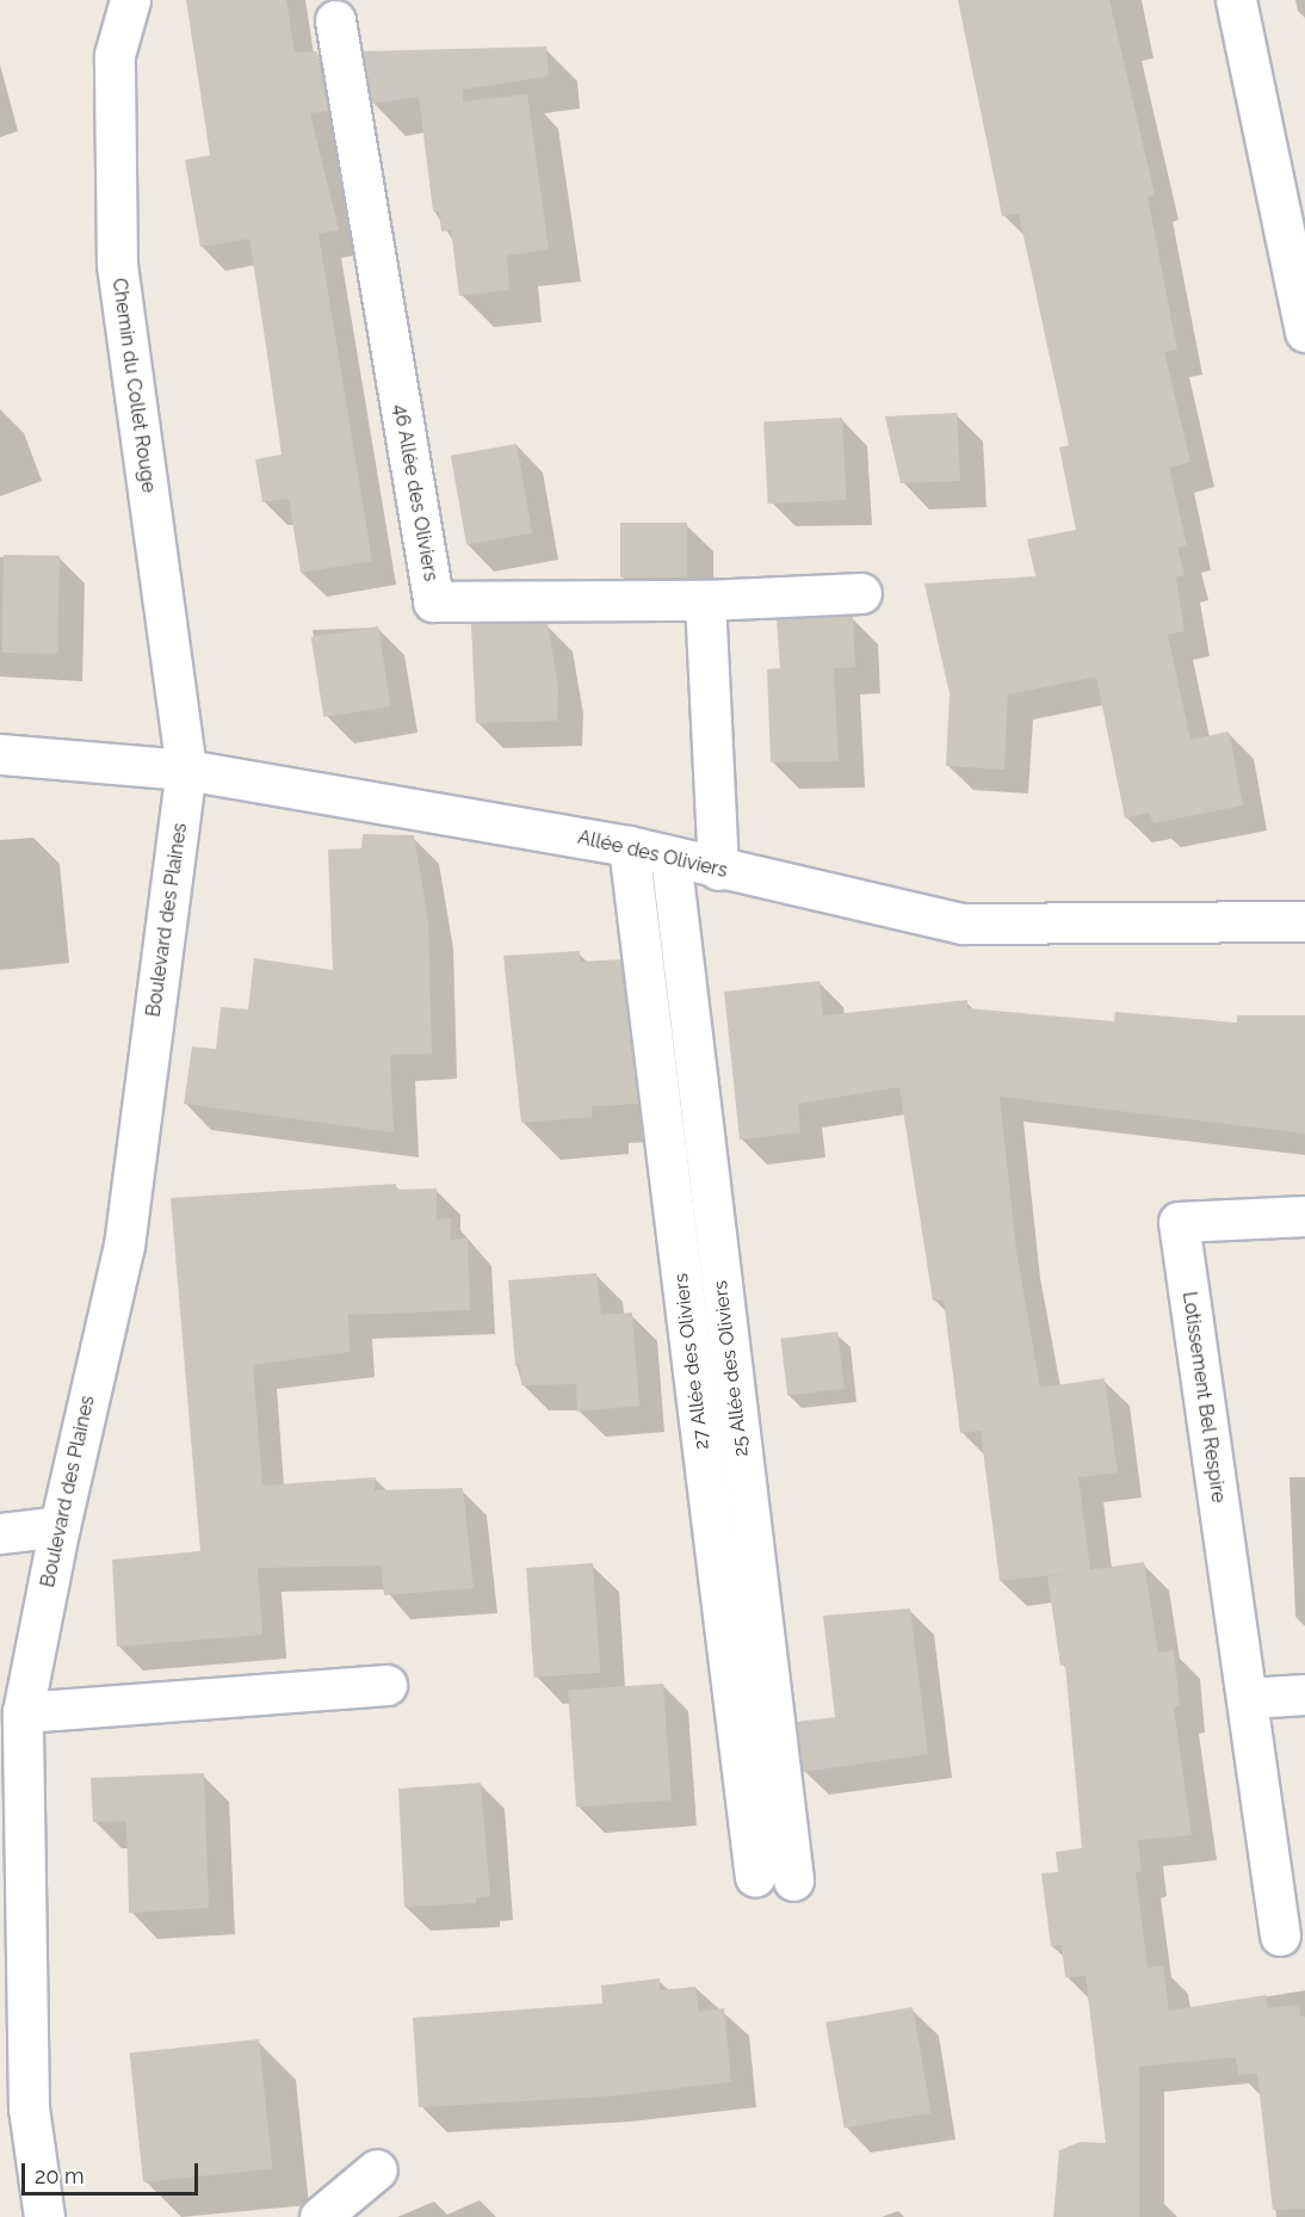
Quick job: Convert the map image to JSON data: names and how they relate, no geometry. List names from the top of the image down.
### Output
{
  "streets": {
    "street": [
      "Chemin du Collet Rouge",
      "46 Allée des Oliviers",
      "Allée des Oliviers",
      "Boulevard des Plaines",
      "27 Allée des Oliviers",
      "25 Allée des Oliviers",
      "Lotissement Bel Respire"
    ]
  },
  "crossings": [
    ["Chemin du Collet Rouge", "Allée des Oliviers"],
    ["Chemin du Collet Rouge", "Boulevard des Plaines"],
    ["Allée des Oliviers", "Boulevard des Plaines"],
    ["Allée des Oliviers", "27 Allée des Oliviers"],
    ["Allée des Oliviers", "25 Allée des Oliviers"],
    ["27 Allée des Oliviers", "25 Allée des Oliviers"]
  ],
  "scale_bar": "20 m"
}
